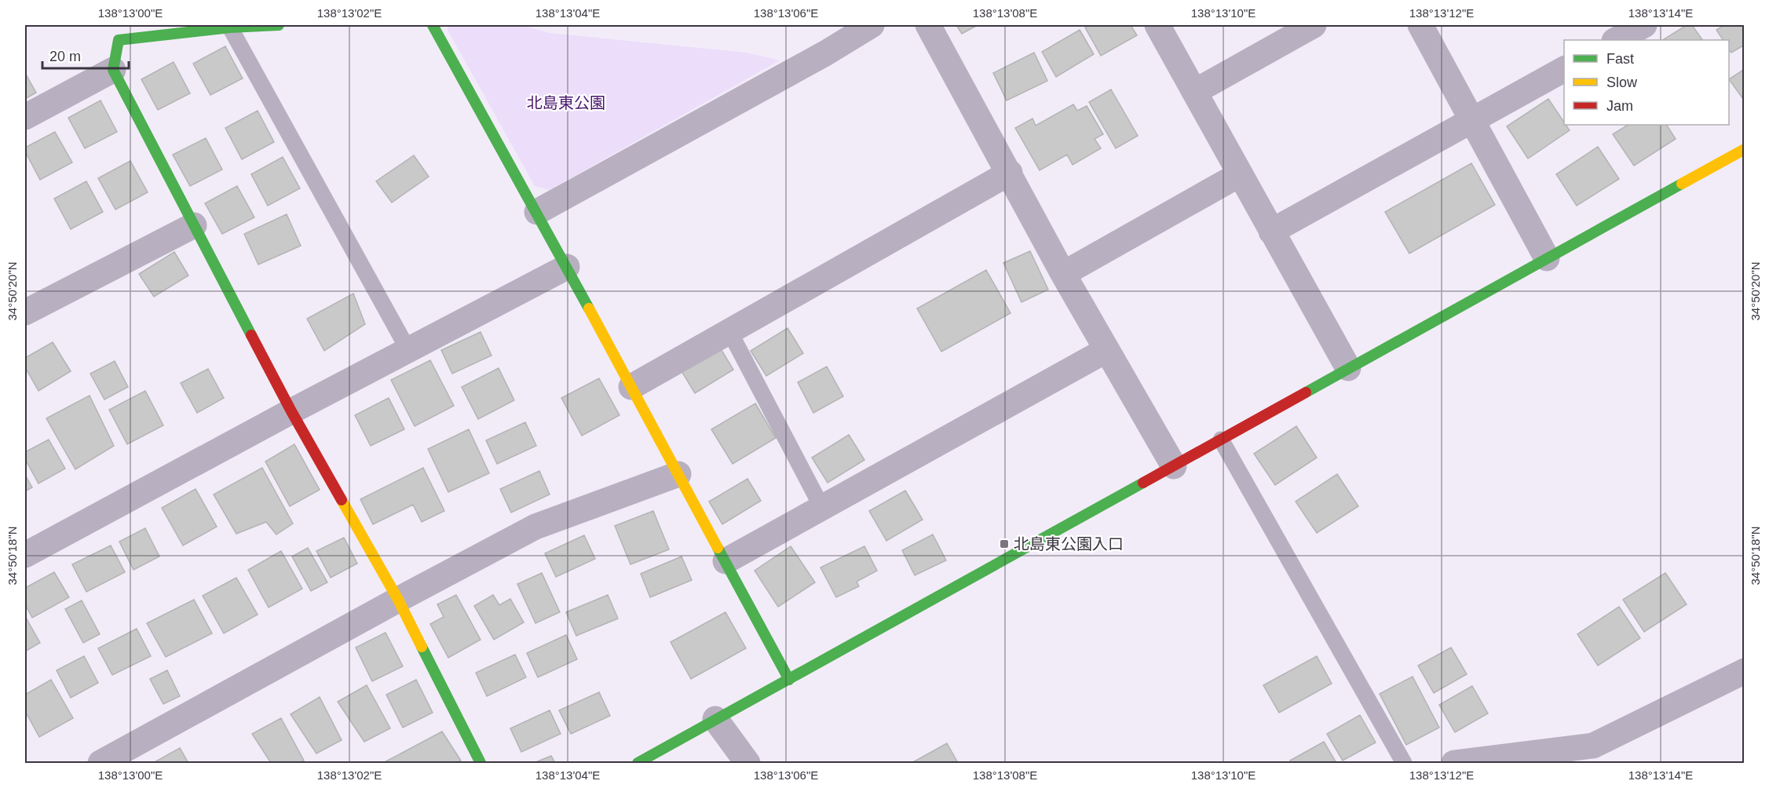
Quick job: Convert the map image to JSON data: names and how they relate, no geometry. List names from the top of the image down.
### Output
{
  "parks": ["北島東公園"],
  "places": {
    "transit": ["北島東公園入口"]
  },
  "legend": ["Fast", "Slow", "Jam"],
  "scale_bar": "20 m",
  "coordinates": [
    "138°13'00\"E",
    "138°13'02\"E",
    "138°13'04\"E",
    "138°13'06\"E",
    "138°13'08\"E",
    "138°13'10\"E",
    "138°13'12\"E",
    "138°13'14\"E",
    "34°50'20\"N",
    "34°50'18\"N"
  ]
}
